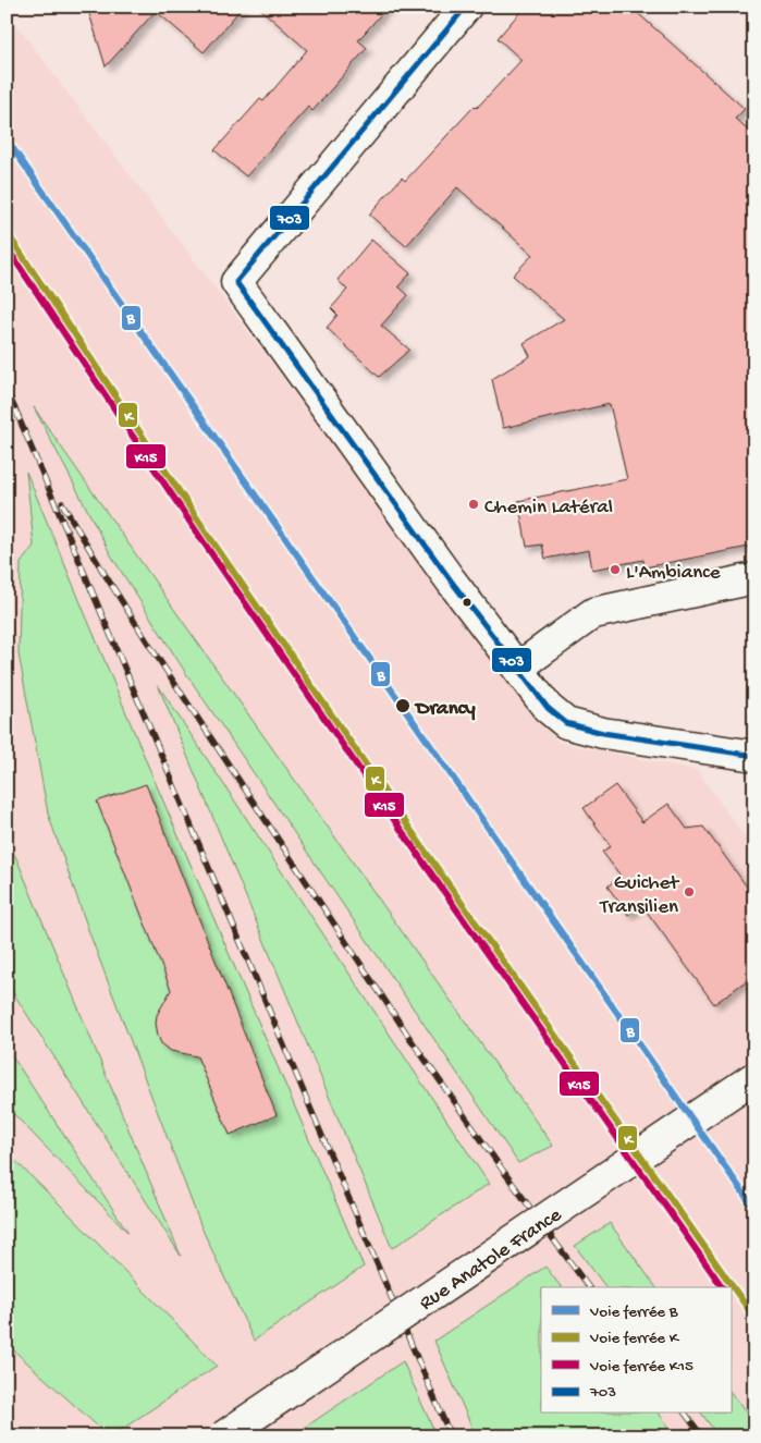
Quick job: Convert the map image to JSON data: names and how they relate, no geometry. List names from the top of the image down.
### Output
{
  "streets": {
    "street": ["Rue Anatole France"]
  },
  "places": [
    "Chemin Latéral",
    "L'Ambiance",
    "Drancy",
    "Guichet Transilien"
  ],
  "lines": [
    "transit line 703",
    "rail line B",
    "rail line K",
    "rail line K15"
  ],
  "legend": [
    "Voie ferrée B",
    "Voie ferrée K",
    "Voie ferrée K15",
    "703"
  ]
}
